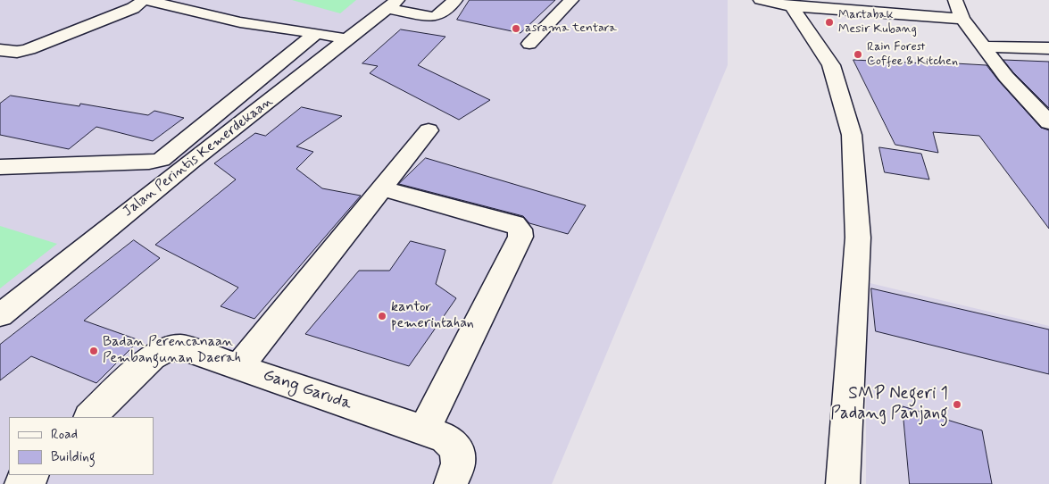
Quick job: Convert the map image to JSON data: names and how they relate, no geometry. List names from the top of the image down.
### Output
{
  "streets": {
    "street": ["Jalan Perintis Kemerdekaan", "Gang Garuda"]
  },
  "places": [
    "Martabak Mesir Kubang",
    "asrama tentara",
    "Rain Forest Coffee & Kitchen",
    "kantor pemerintahan",
    "Badan Perencanaan Pembangunan Daerah",
    "SMP Negeri 1 Padang Panjang"
  ],
  "legend": ["Road", "Building"]
}
